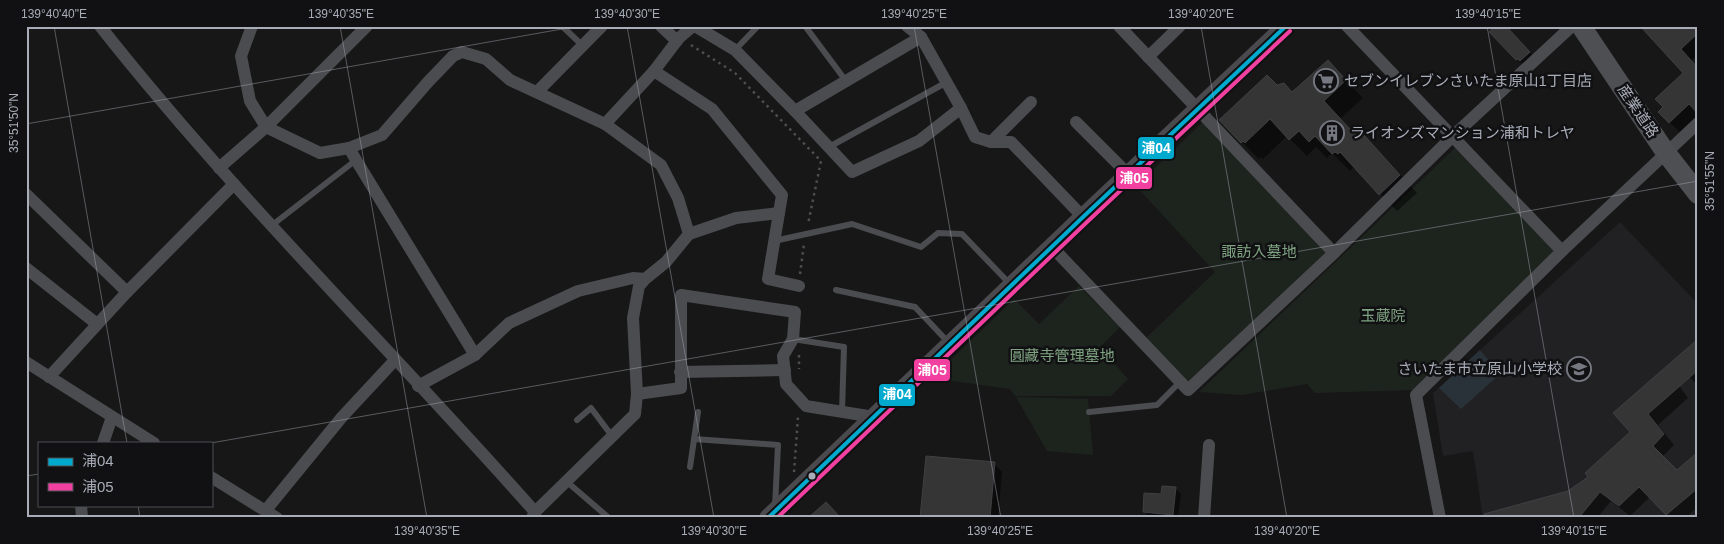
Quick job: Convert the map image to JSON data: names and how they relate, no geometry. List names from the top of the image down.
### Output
{
  "streets": {
    "main road": ["産業道路"]
  },
  "parks": ["諏訪入墓地", "玉蔵院", "圓藏寺管理墓地"],
  "places": {
    "supermarket": ["セブンイレブンさいたま原山1丁目店"],
    "building": ["ライオンズマンション浦和トレヤ"],
    "school or university": ["さいたま市立原山小学校"]
  },
  "lines": ["transit line 浦04", "transit line 浦05"],
  "legend": ["浦04", "浦05"],
  "coordinates": [
    "139°40'40\"E",
    "139°40'35\"E",
    "139°40'30\"E",
    "139°40'25\"E",
    "139°40'20\"E",
    "139°40'15\"E",
    "35°51'50\"N",
    "35°51'55\"N"
  ]
}
